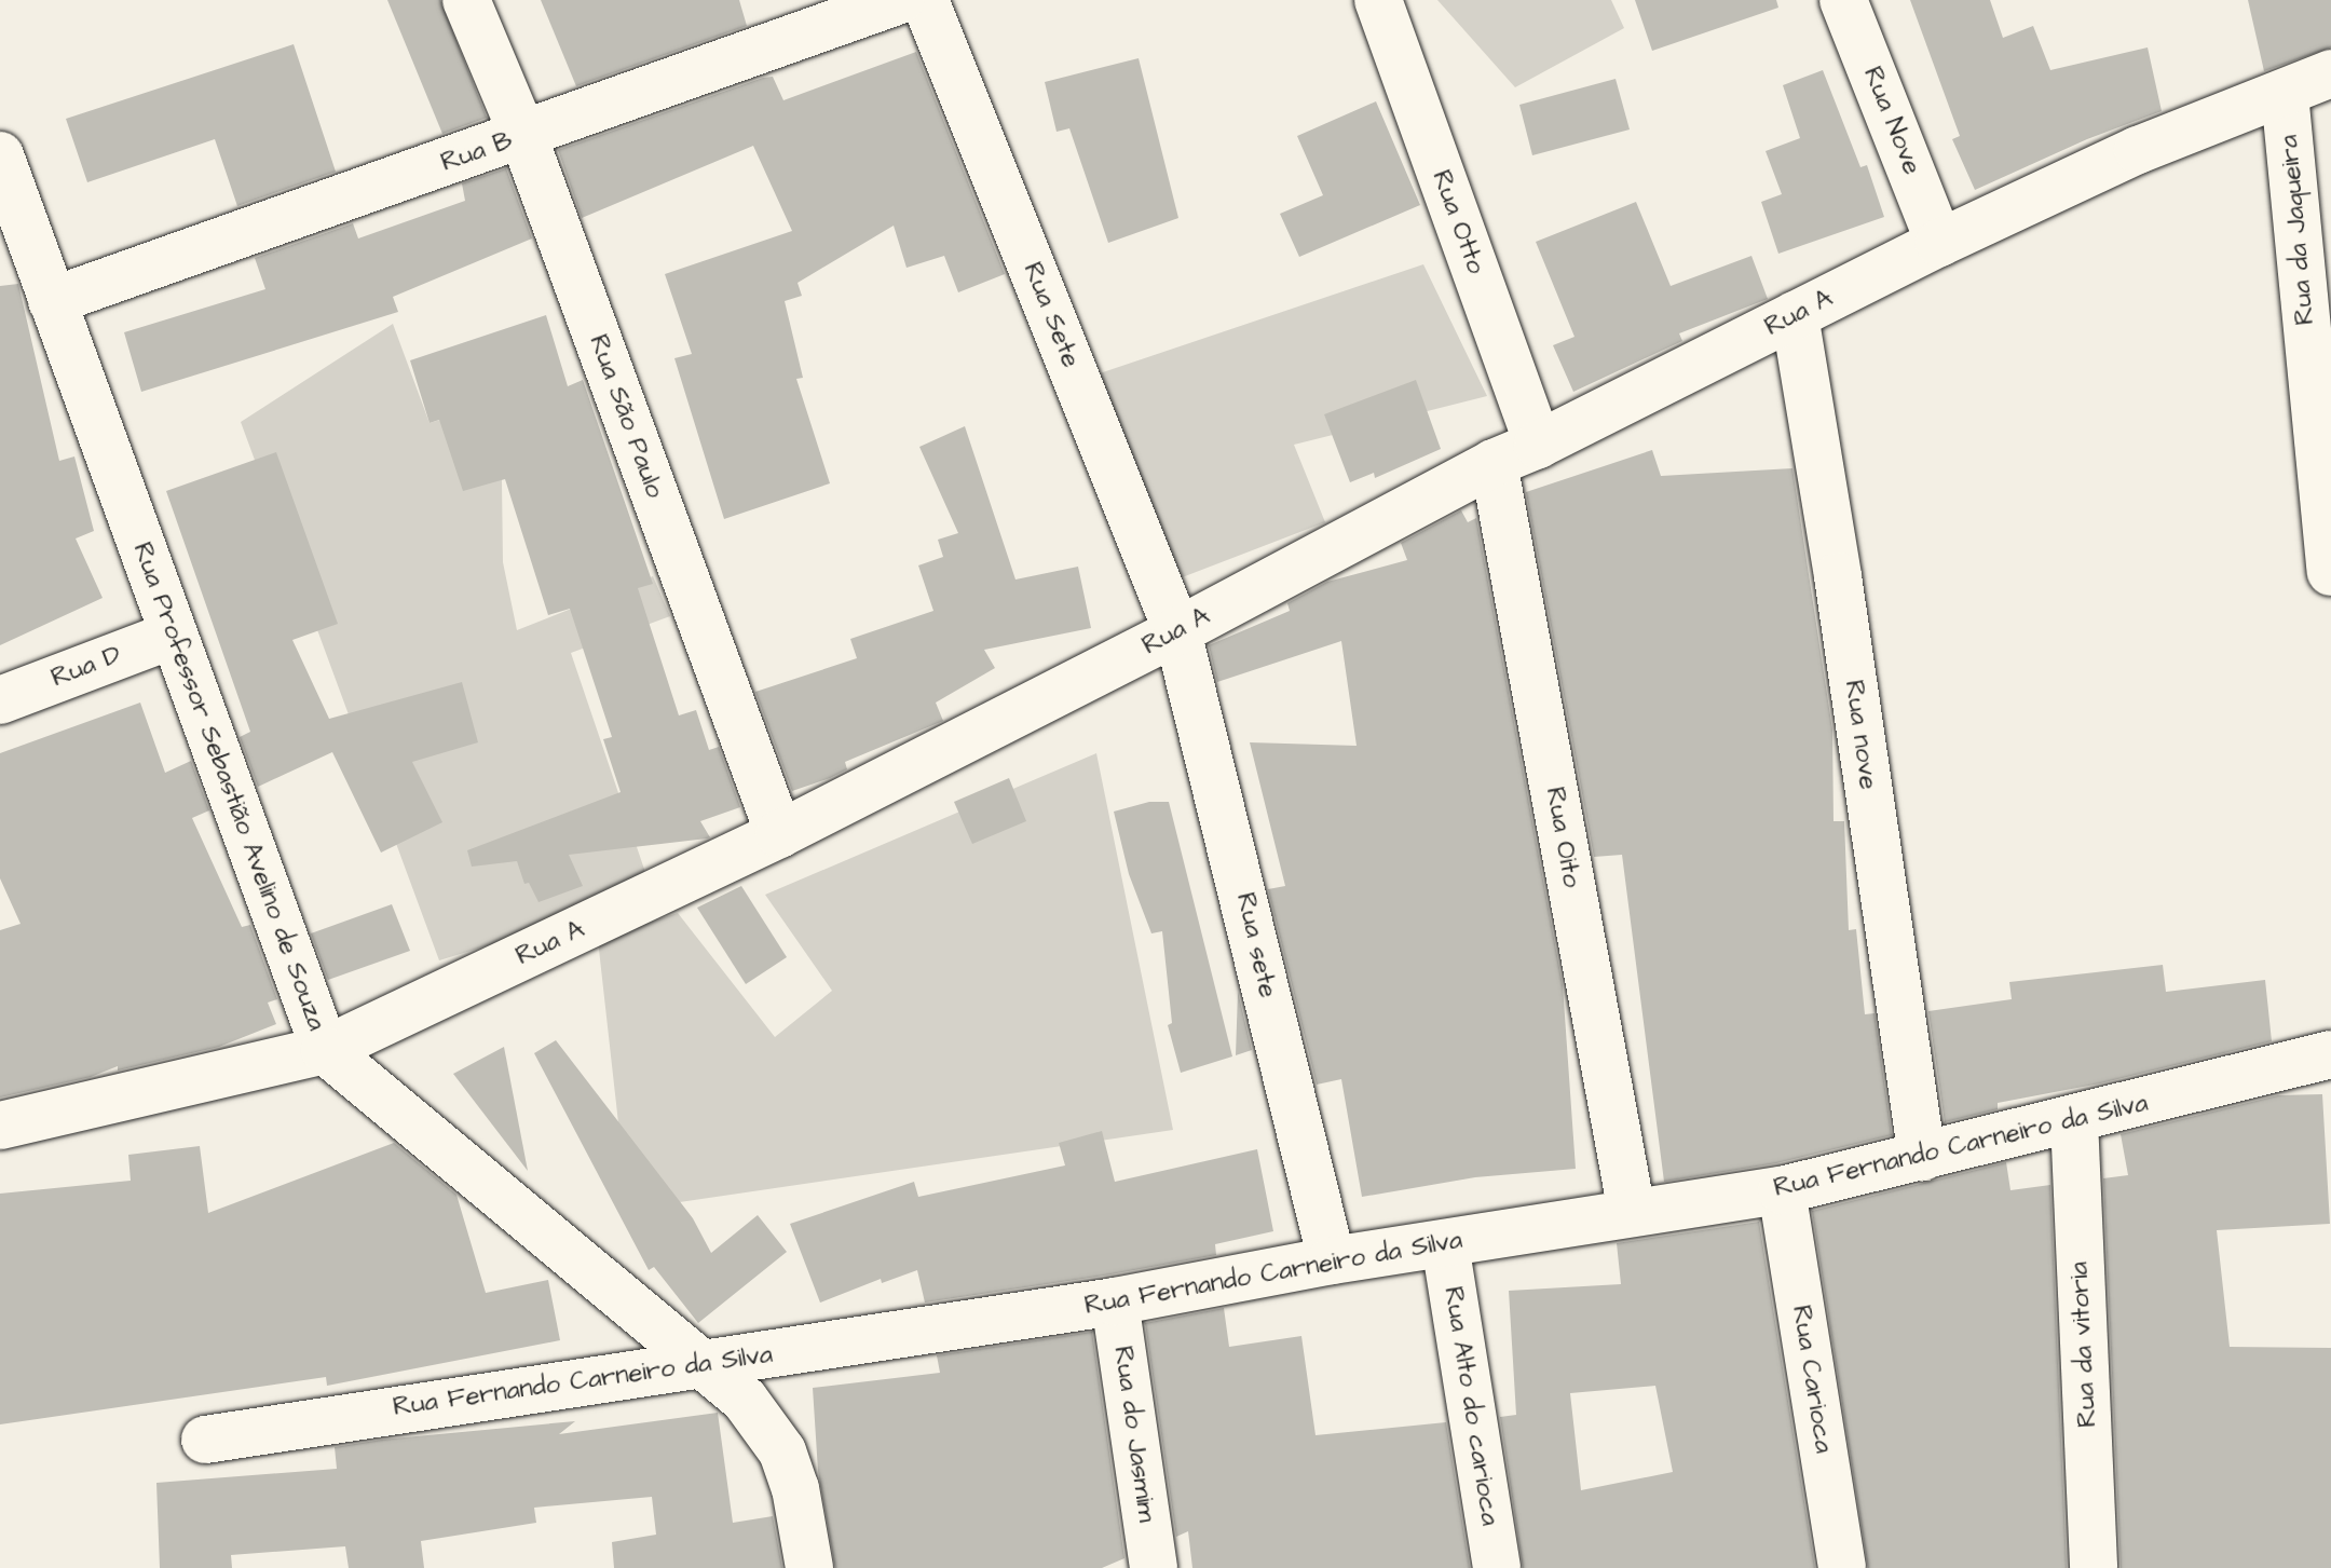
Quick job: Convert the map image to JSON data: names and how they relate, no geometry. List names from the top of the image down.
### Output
{
  "streets": {
    "street": [
      "Rua Nove",
      "Rua B",
      "Rua Otto",
      "Rua da Jaqueira",
      "Rua A",
      "Rua Sete",
      "Rua São Paulo",
      "Rua D",
      "Rua nove",
      "Rua Professor Sebastião Avelino de Souza",
      "Rua Oito",
      "Rua sete",
      "Rua Fernando Carneiro da Silva",
      "Rua da vitoria",
      "Rua Carioca",
      "Rua Alto do carioca",
      "Rua do Jasmim"
    ]
  },
  "crossings": [
    ["Rua Nove", "Rua A"],
    ["Rua B", "Rua São Paulo"],
    ["Rua B", "Rua Professor Sebastião Avelino de Souza"],
    ["Rua Otto", "Rua A"],
    ["Rua da Jaqueira", "Rua A"],
    ["Rua A", "Rua Sete"],
    ["Rua A", "Rua São Paulo"],
    ["Rua A", "Rua nove"],
    ["Rua A", "Rua Professor Sebastião Avelino de Souza"],
    ["Rua A", "Rua Oito"],
    ["Rua A", "Rua sete"],
    ["Rua Sete", "Rua sete"],
    ["Rua D", "Rua Professor Sebastião Avelino de Souza"],
    ["Rua nove", "Rua Fernando Carneiro da Silva"],
    ["Rua Professor Sebastião Avelino de Souza", "Rua Fernando Carneiro da Silva"],
    ["Rua Oito", "Rua Fernando Carneiro da Silva"],
    ["Rua sete", "Rua Fernando Carneiro da Silva"],
    ["Rua Fernando Carneiro da Silva", "Rua da vitoria"],
    ["Rua Fernando Carneiro da Silva", "Rua Carioca"],
    ["Rua Fernando Carneiro da Silva", "Rua Alto do carioca"],
    ["Rua Fernando Carneiro da Silva", "Rua do Jasmim"]
  ]
}
